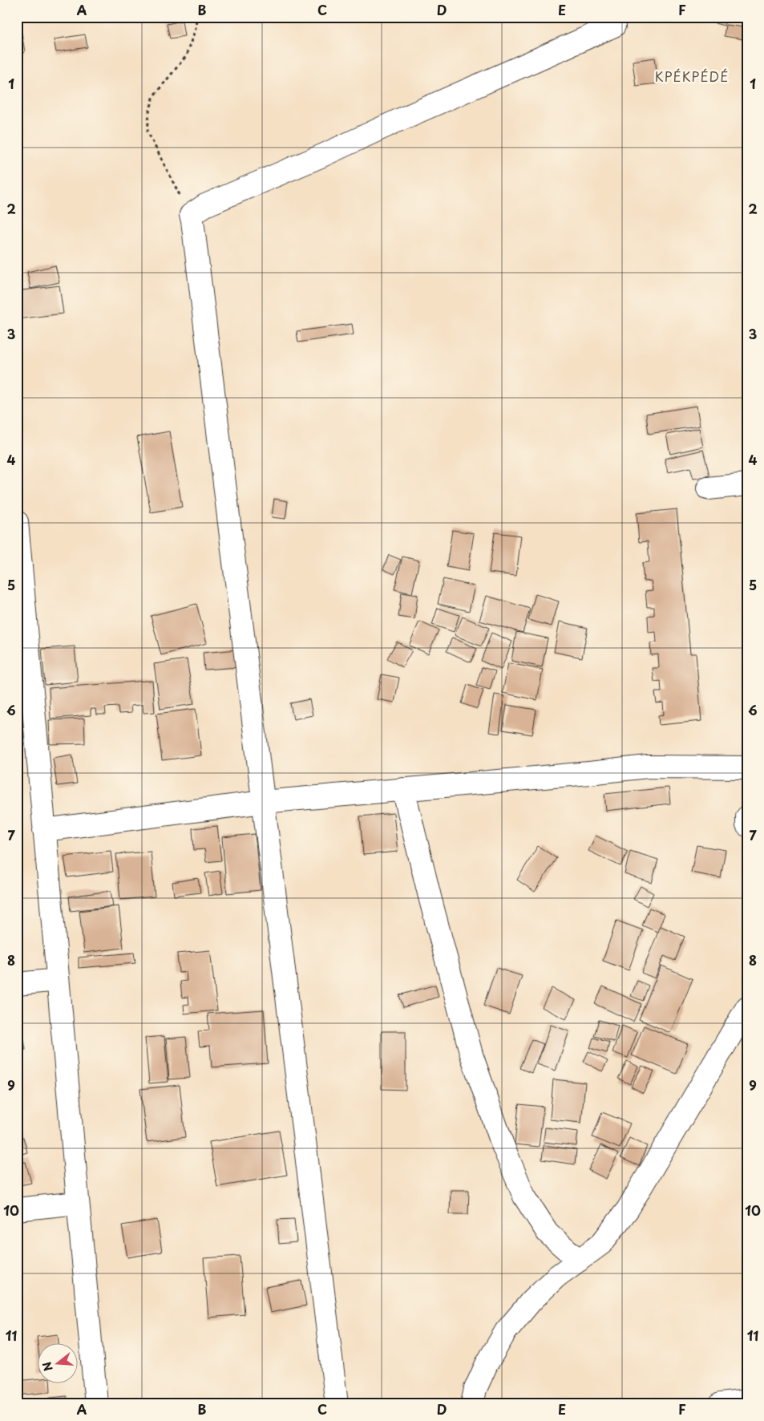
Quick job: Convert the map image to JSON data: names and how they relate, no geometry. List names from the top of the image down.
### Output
{
  "districts": ["KPÉKPÉDÉ"],
  "north": "left",
  "grid": {
    "columns": [
      "A",
      "B",
      "C",
      "D",
      "E",
      "F"
    ],
    "rows": [
      "1",
      "2",
      "3",
      "4",
      "5",
      "6",
      "7",
      "8",
      "9",
      "10",
      "11"
    ]
  }
}
